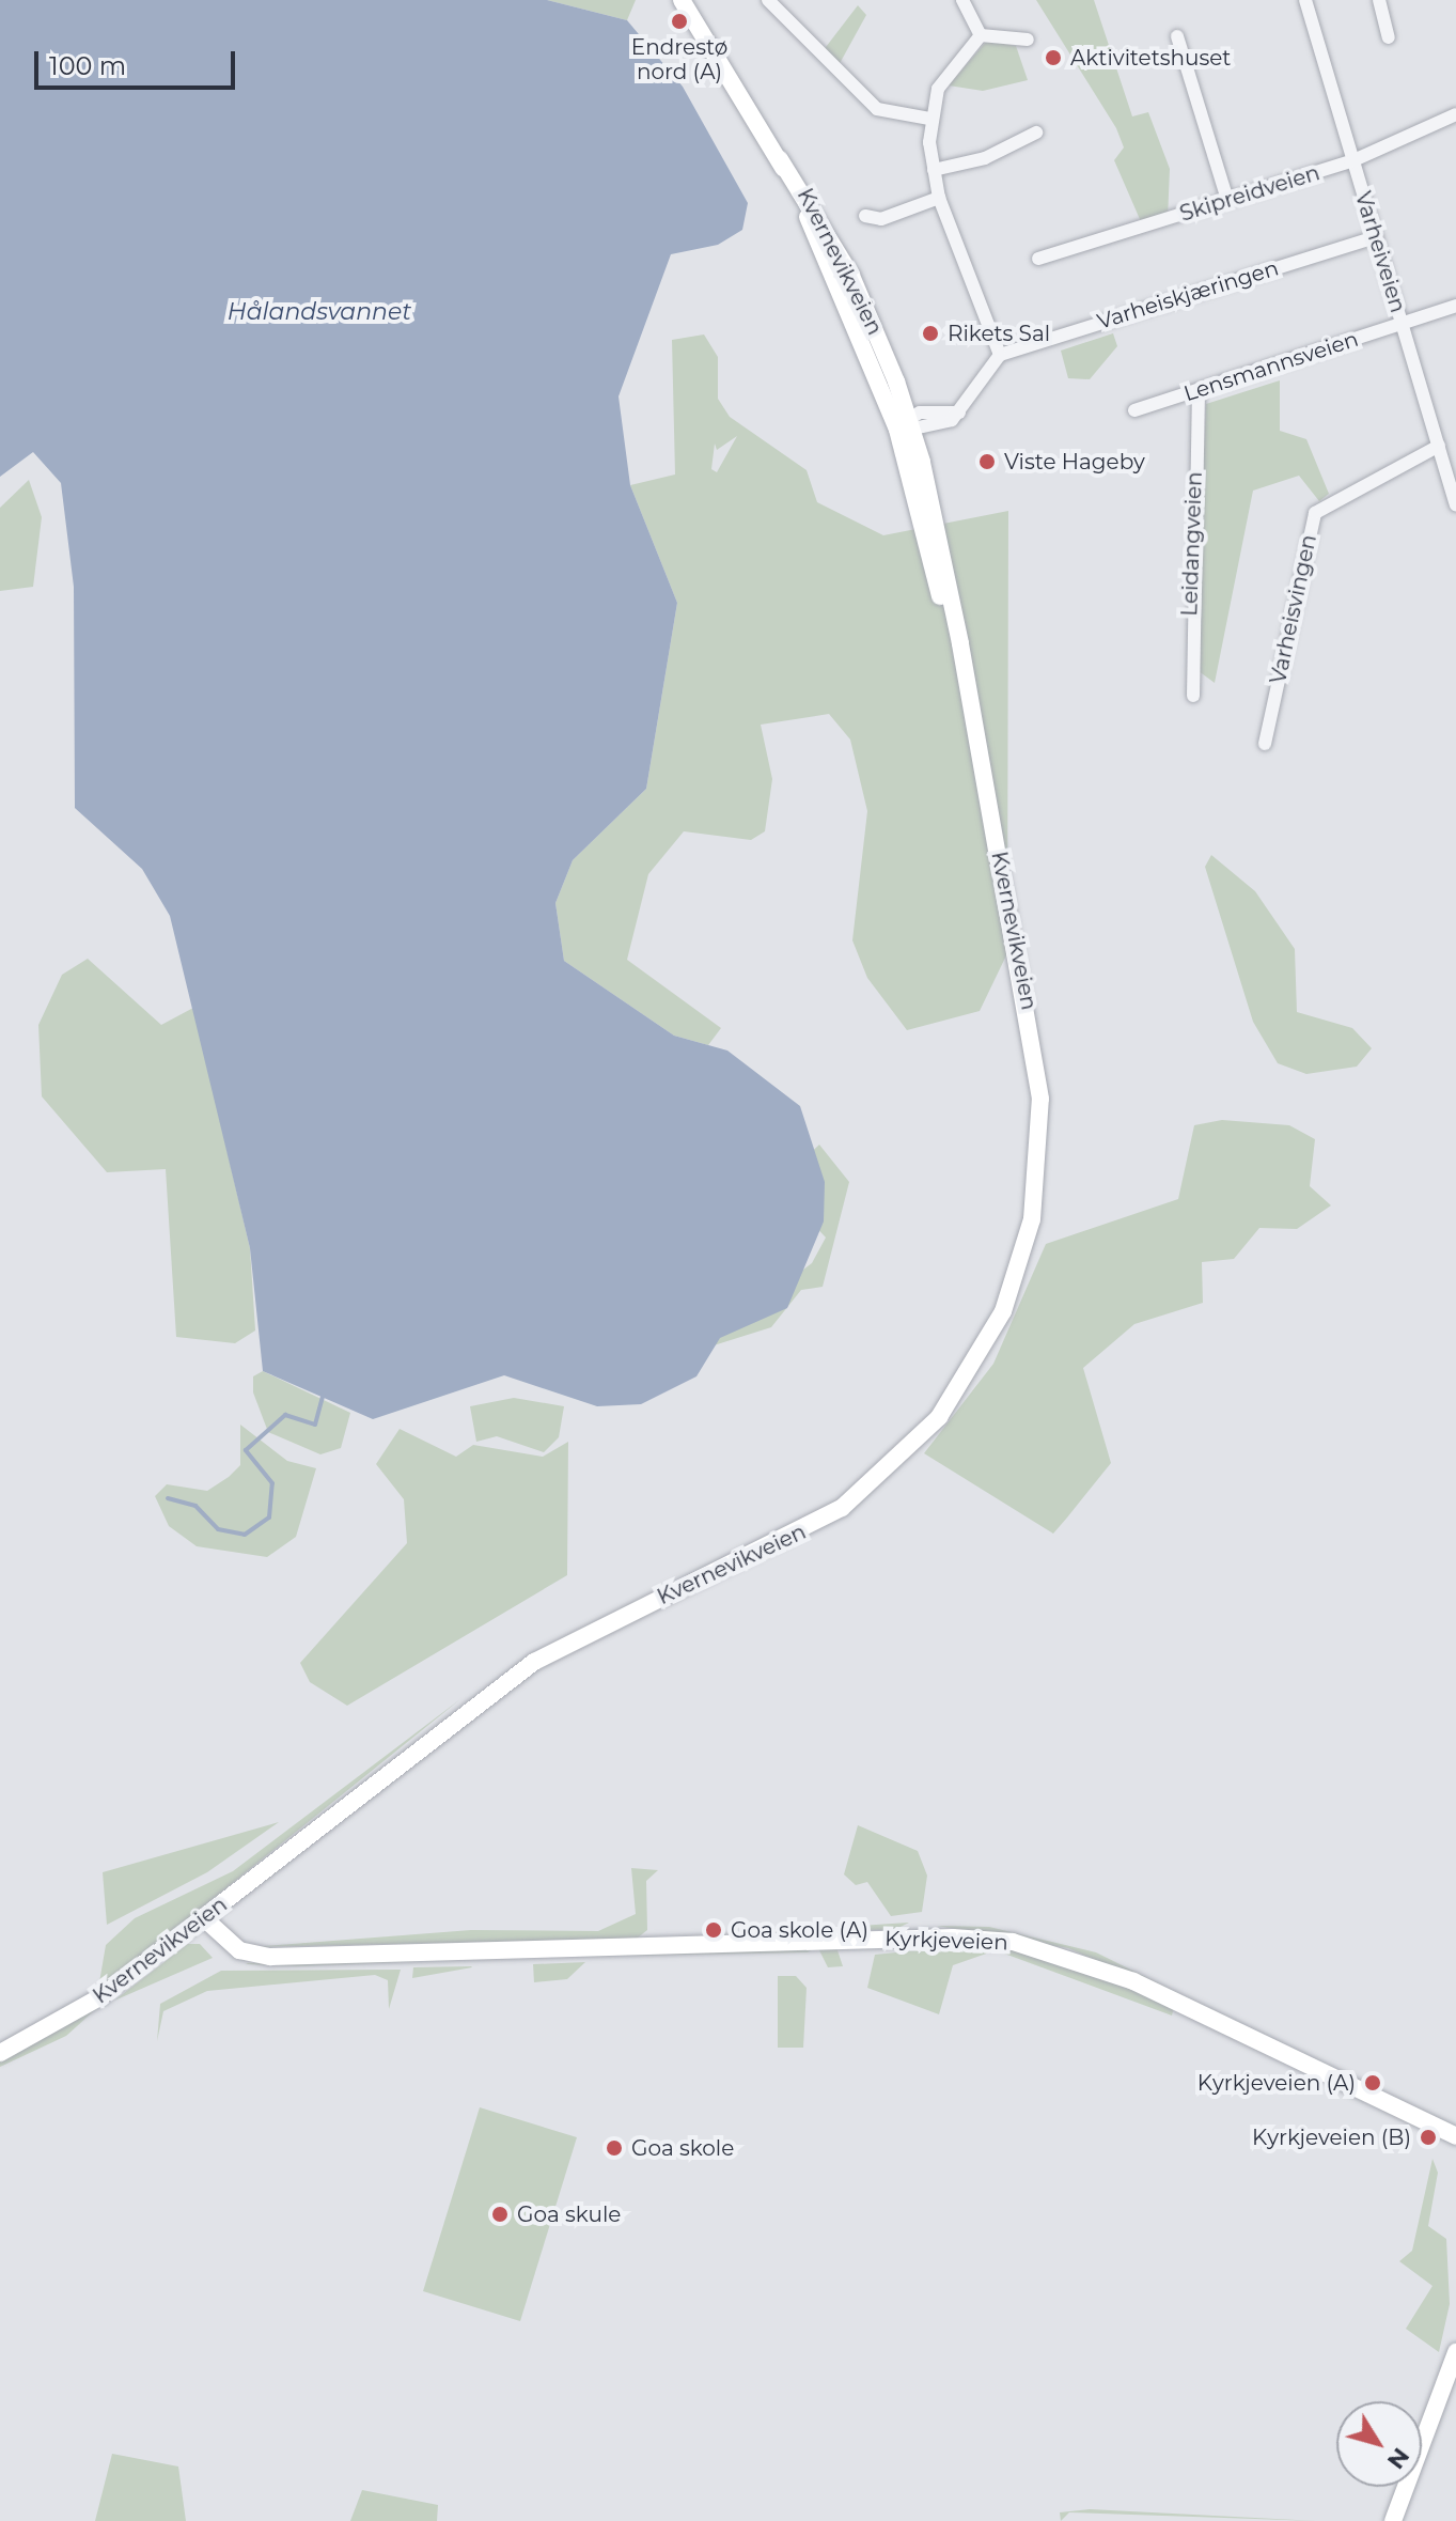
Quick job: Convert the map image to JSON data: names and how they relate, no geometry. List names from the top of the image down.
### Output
{
  "streets": {
    "main road": ["Kvernevikveien", "Kyrkjeveien"],
    "street": [
      "Skipreidveien",
      "Varheiveien",
      "Varheiskjæringen",
      "Lensmannsveien",
      "Leidangveien",
      "Varheisvingen"
    ]
  },
  "crossings": [
    ["Skipreidveien", "Varheiveien"],
    ["Varheiveien", "Varheiskjæringen"],
    ["Varheiveien", "Lensmannsveien"],
    ["Varheiveien", "Varheisvingen"],
    ["Kvernevikveien", "Kyrkjeveien"],
    ["Lensmannsveien", "Leidangveien"]
  ],
  "water": ["Hålandsvannet"],
  "places": [
    "Endrestø nord (A)",
    "Aktivitetshuset",
    "Rikets Sal",
    "Viste Hageby",
    "Goa skole (A)",
    "Kyrkjeveien (A)",
    "Kyrkjeveien (B)",
    "Goa skole",
    "Goa skule"
  ],
  "scale_bar": "100 m",
  "north": "bottom right"
}
